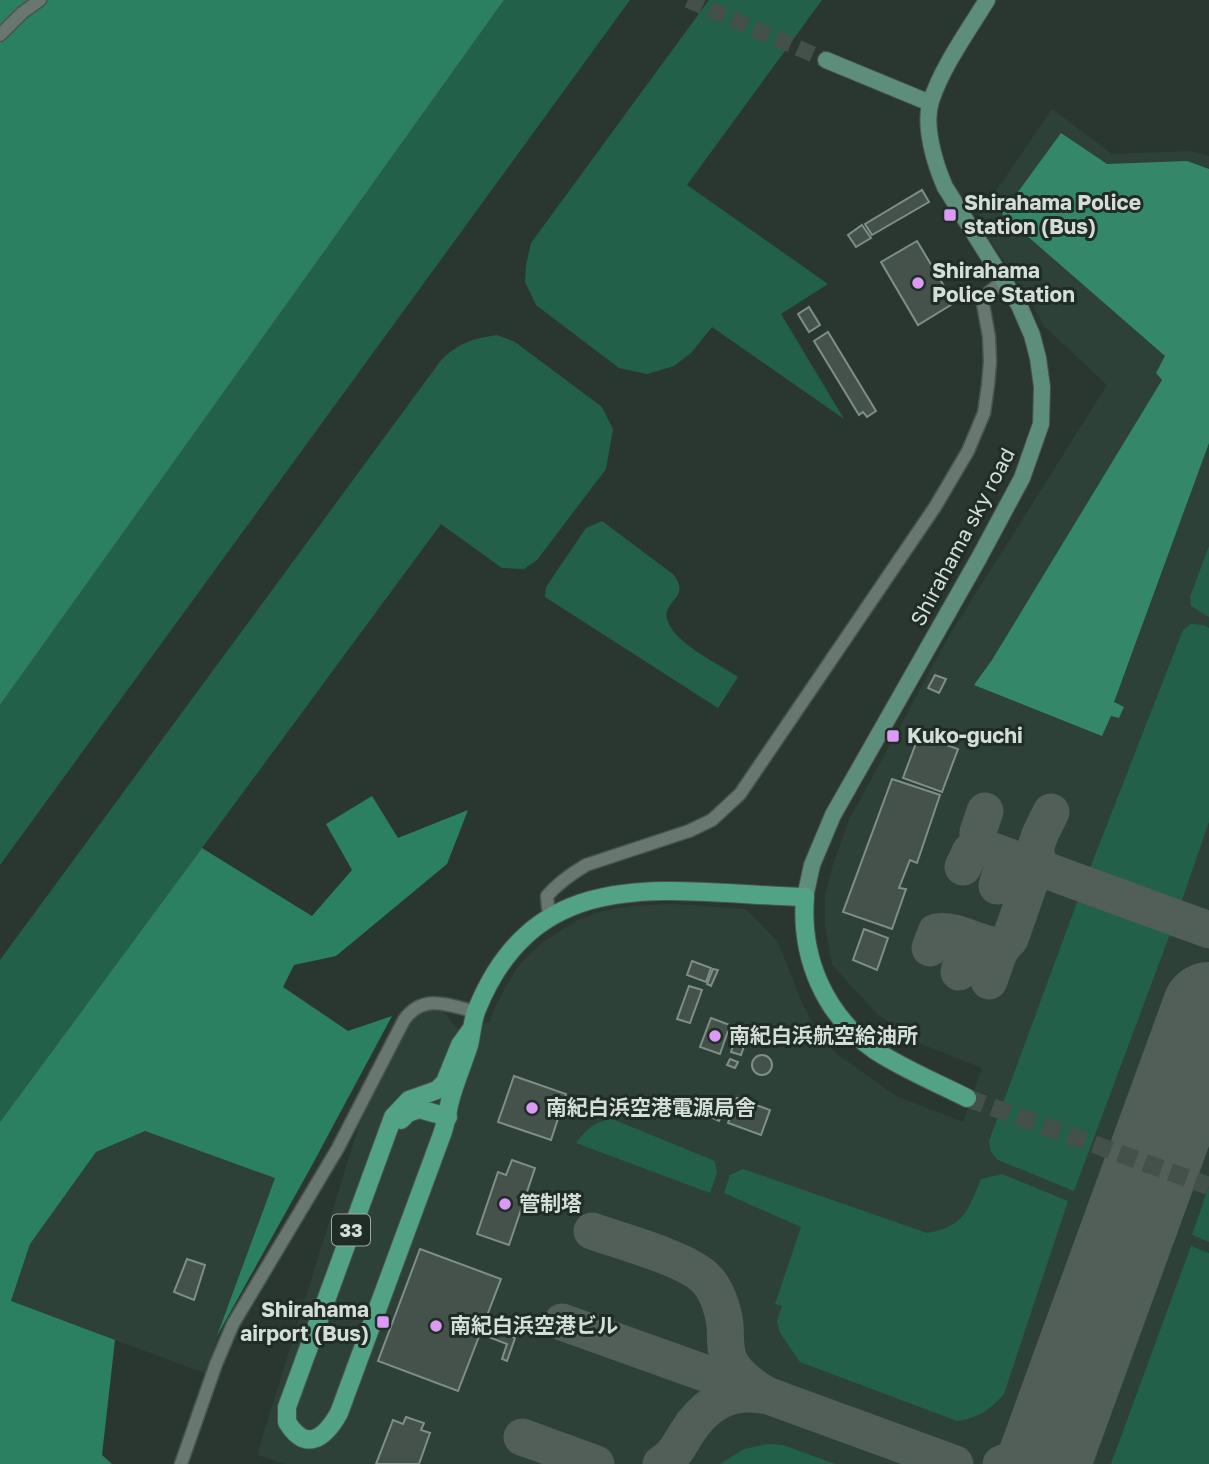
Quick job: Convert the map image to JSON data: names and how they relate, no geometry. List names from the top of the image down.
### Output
{
  "streets": {
    "main road": ["33"],
    "street": ["Shirahama sky road"]
  },
  "crossings": [
    ["Shirahama sky road", "33"]
  ],
  "places": {
    "transit": ["Shirahama Police station (Bus)", "Kuko-guchi", "Shirahama airport (Bus)"],
    "other": [
      "Shirahama Police Station",
      "南紀白浜航空給油所",
      "南紀白浜空港電源局舎",
      "管制塔",
      "南紀白浜空港ビル"
    ]
  }
}
